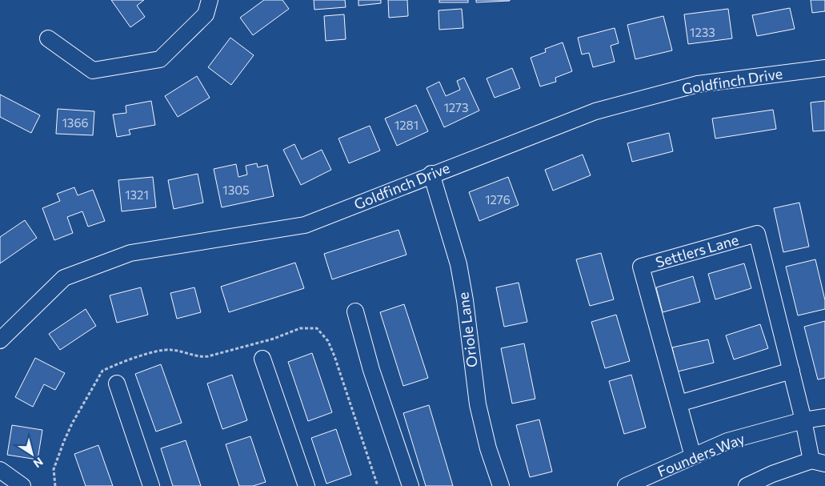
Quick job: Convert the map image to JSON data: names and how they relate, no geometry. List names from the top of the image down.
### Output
{
  "streets": {
    "street": [
      "Goldfinch Drive",
      "Settlers Lane",
      "Oriole Lane",
      "Founders Way"
    ]
  },
  "crossings": [
    ["Goldfinch Drive", "Oriole Lane"],
    ["Settlers Lane", "Founders Way"]
  ],
  "house_numbers": [
    "1233",
    "1273",
    "1366",
    "1281",
    "1305",
    "1321",
    "1276"
  ],
  "north": "bottom right"
}
